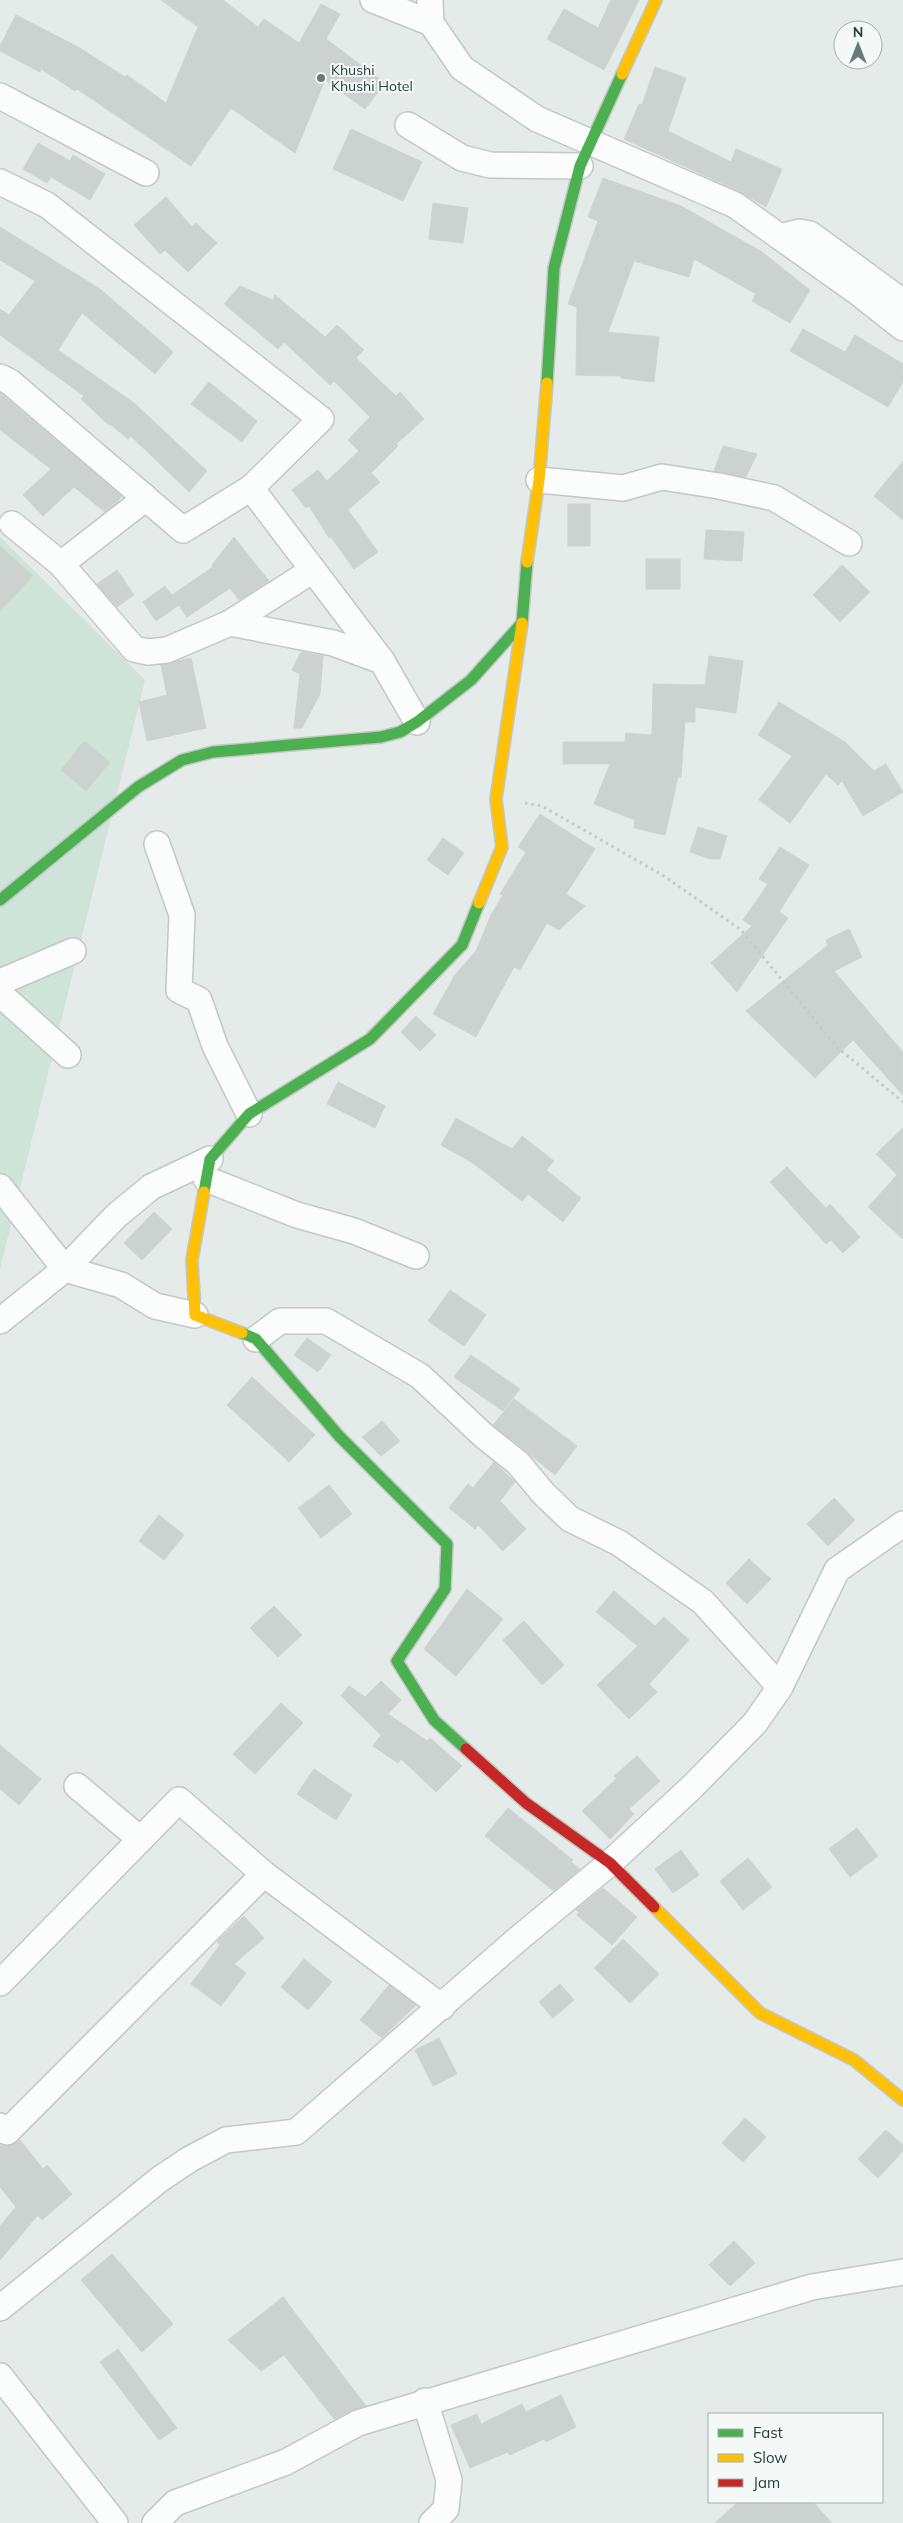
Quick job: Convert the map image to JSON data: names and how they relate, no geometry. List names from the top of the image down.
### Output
{
  "places": ["Khushi Khushi Hotel"],
  "legend": ["Fast", "Slow", "Jam"],
  "north": "top"
}
